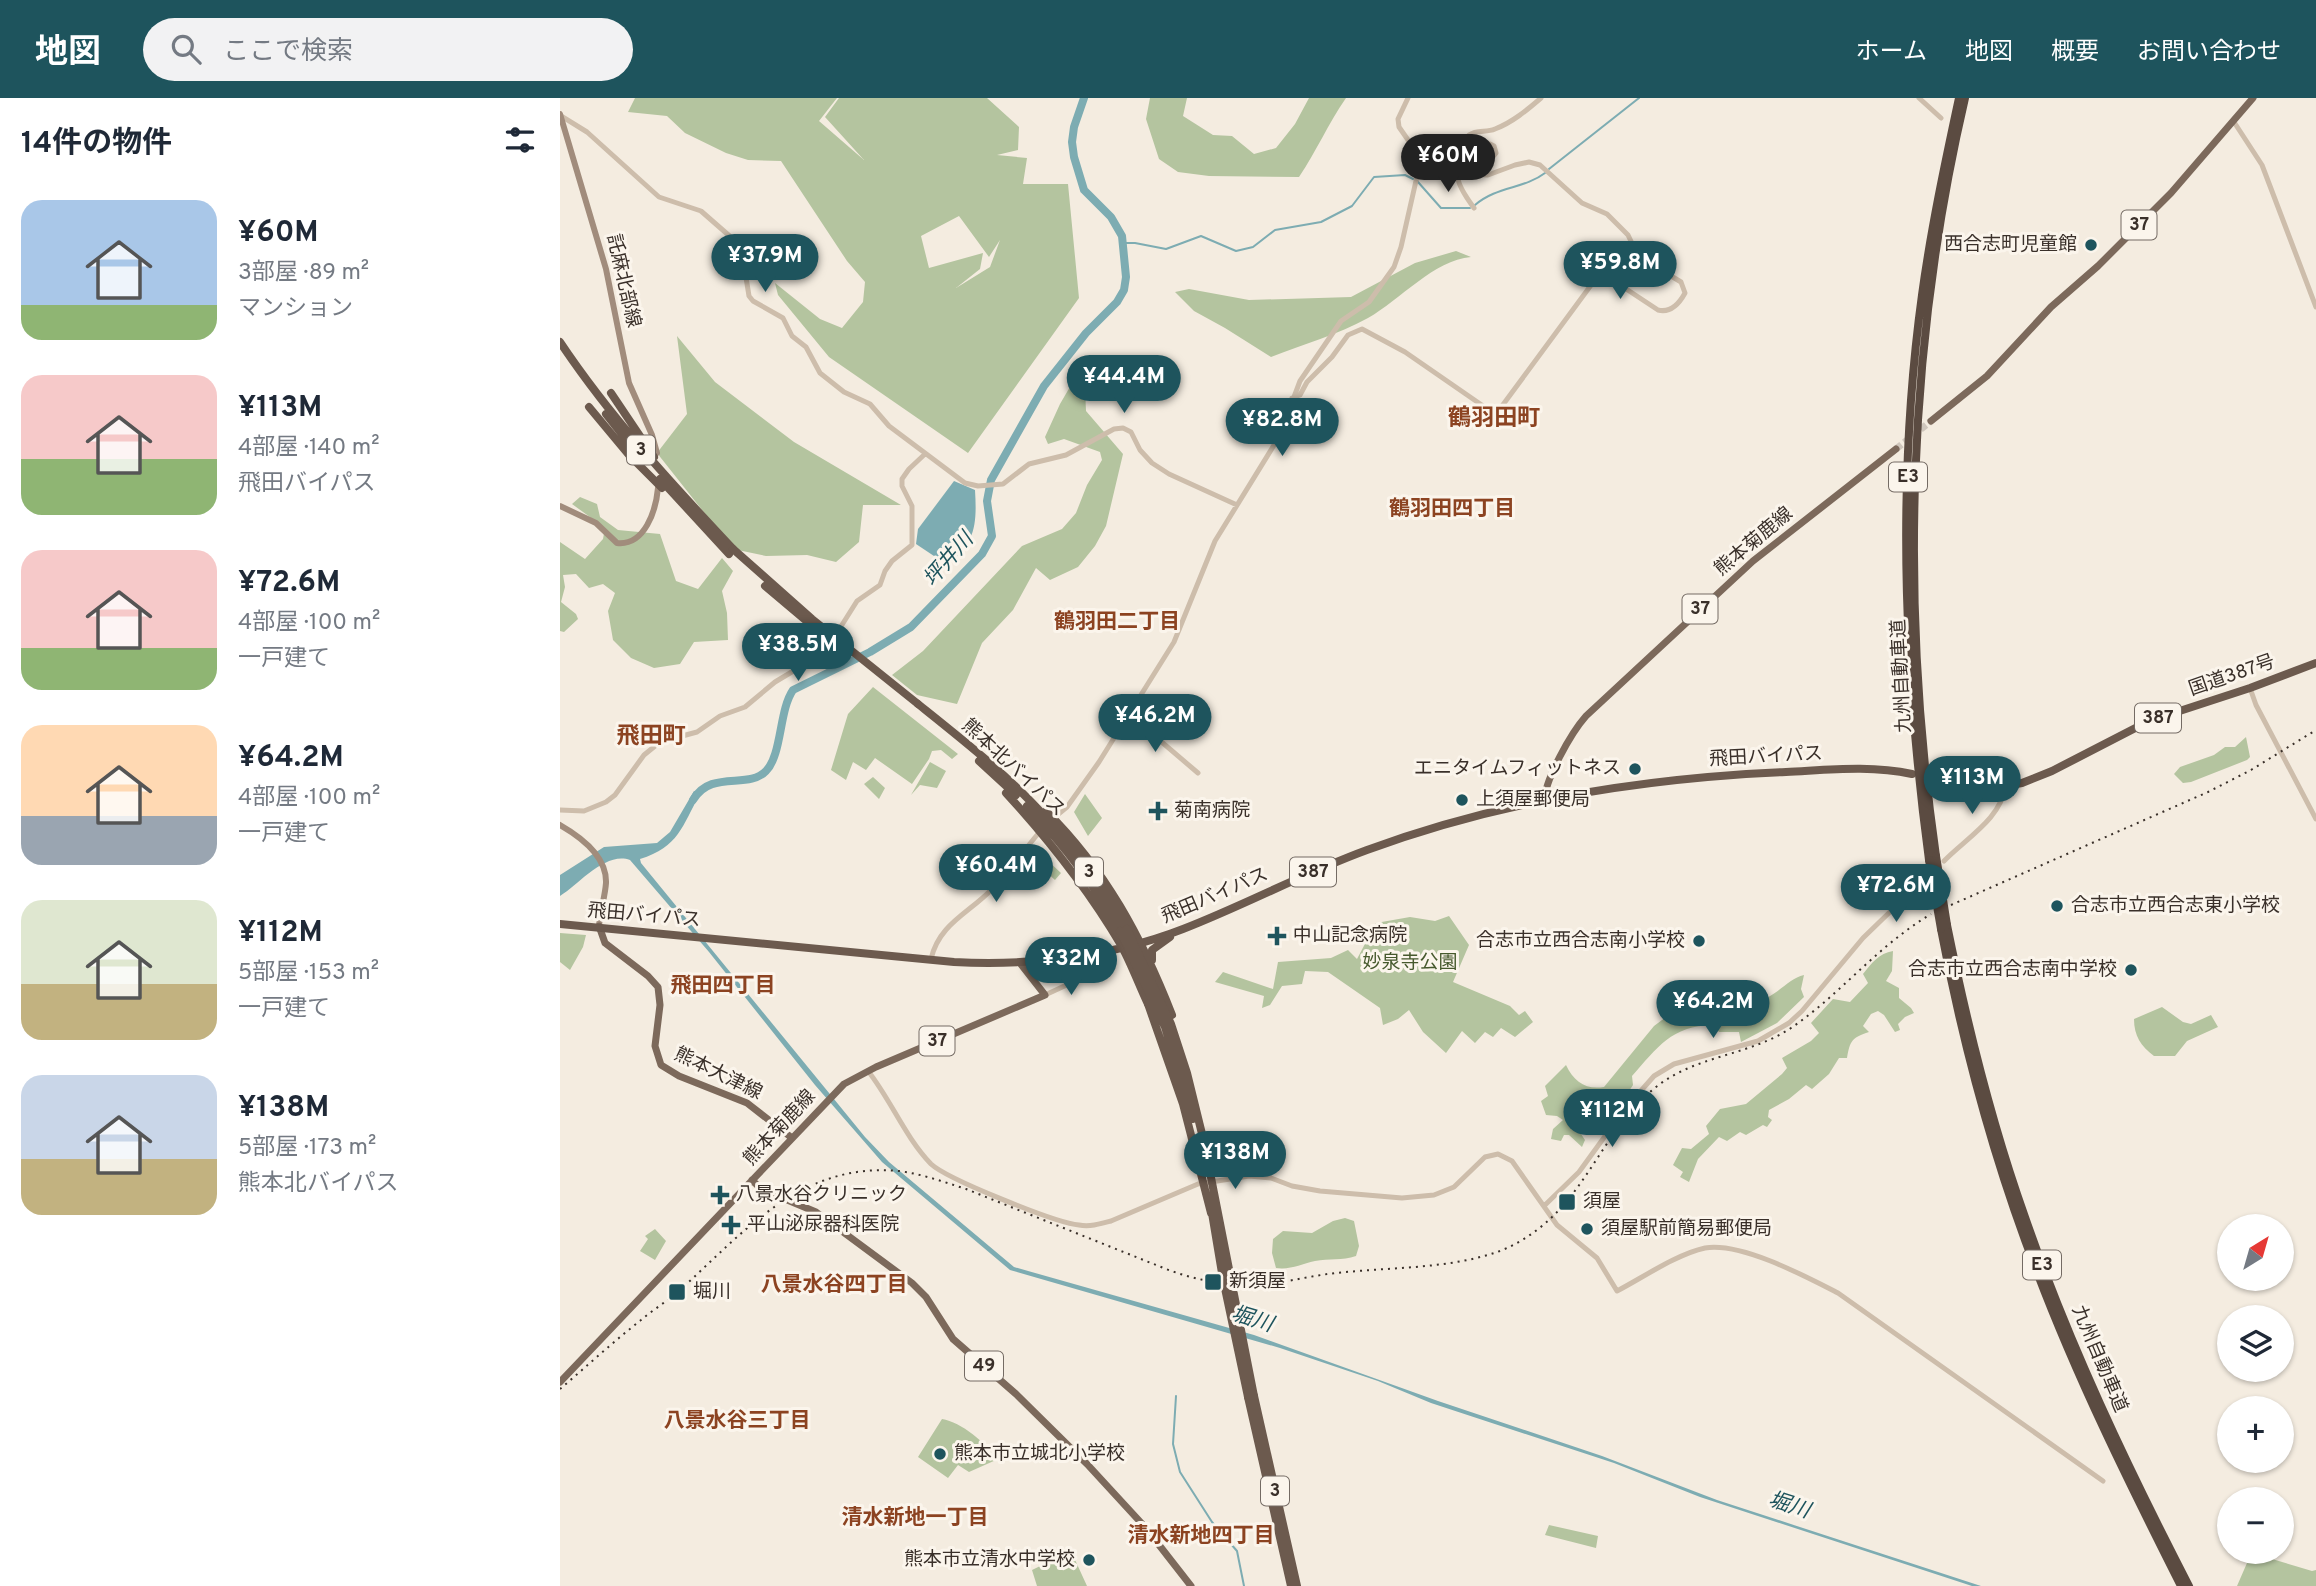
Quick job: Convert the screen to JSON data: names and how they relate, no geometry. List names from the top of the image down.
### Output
{
  "streets": {
    "highway": [
      "3",
      "E3",
      "九州自動車道",
      "国道387号",
      "387",
      "飛田バイパス",
      "熊本北バイパス"
    ],
    "main road": [
      "37",
      "託麻北部線",
      "熊本菊鹿線",
      "熊本大津線",
      "49"
    ]
  },
  "crossings": [
    ["3", "飛田バイパス"],
    ["3", "熊本北バイパス"],
    ["熊本菊鹿線", "飛田バイパス"],
    ["熊本菊鹿線", "熊本大津線"],
    ["熊本菊鹿線", "49"],
    ["国道387号", "387"],
    ["飛田バイパス", "熊本大津線"]
  ],
  "districts": [
    "鶴羽田町",
    "鶴羽田四丁目",
    "鶴羽田二丁目",
    "飛田町",
    "飛田四丁目",
    "八景水谷四丁目",
    "八景水谷三丁目",
    "清水新地一丁目",
    "清水新地四丁目"
  ],
  "water": ["坪井川", "堀川"],
  "parks": ["妙泉寺公園"],
  "places": {
    "other": [
      "西合志町児童館",
      "エニタイムフィットネス",
      "上須屋郵便局",
      "合志市立西合志東小学校",
      "合志市立西合志南小学校",
      "合志市立西合志南中学校",
      "須屋駅前簡易郵便局",
      "熊本市立城北小学校",
      "熊本市立清水中学校"
    ],
    "health": [
      "菊南病院",
      "中山記念病院",
      "八景水谷クリニック",
      "平山泌尿器科医院"
    ],
    "transit": ["須屋", "新須屋", "堀川"]
  },
  "north": "top right",
  "page": {
    "header": "地図",
    "search": "ここで検索",
    "nav": [
      "ホーム",
      "地図",
      "概要",
      "お問い合わせ"
    ],
    "heading": "14件の物件",
    "price": [
      "¥60M",
      "¥37.9M",
      "¥59.8M",
      "¥44.4M",
      "¥82.8M",
      "¥38.5M",
      "¥46.2M",
      "¥113M",
      "¥60.4M",
      "¥72.6M",
      "¥32M",
      "¥64.2M",
      "¥112M",
      "¥138M"
    ],
    "list": [
      {
        "name": "¥60M",
        "note": "3部屋 · 89 m² · マンション"
      },
      {
        "name": "¥113M",
        "note": "4部屋 · 140 m² · 飛田バイパス"
      },
      {
        "name": "¥72.6M",
        "note": "4部屋 · 100 m² · 一戸建て"
      },
      {
        "name": "¥64.2M",
        "note": "4部屋 · 100 m² · 一戸建て"
      },
      {
        "name": "¥112M",
        "note": "5部屋 · 153 m² · 一戸建て"
      },
      {
        "name": "¥138M",
        "note": "5部屋 · 173 m² · 熊本北バイパス"
      }
    ],
    "map_buttons": ["+", "−"]
  }
}
